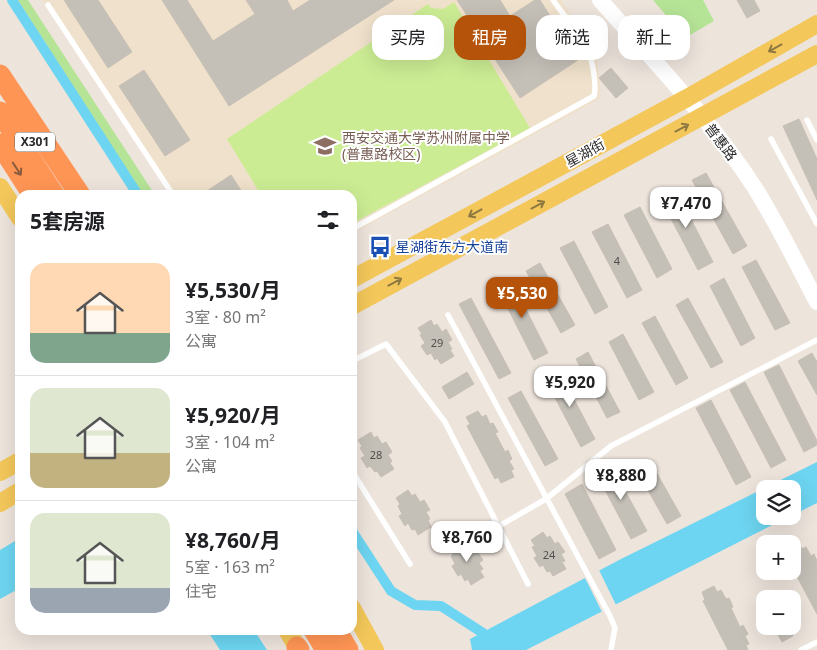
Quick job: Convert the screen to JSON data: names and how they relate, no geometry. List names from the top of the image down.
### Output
{
  "streets": {
    "main road": ["X301", "普惠路", "星湖街"]
  },
  "crossings": [
    ["普惠路", "星湖街"]
  ],
  "places": {
    "school or university": ["西安交通大学苏州附属中学 (普惠路校区)"],
    "bus stop": ["星湖街东方大道南"]
  },
  "house_numbers": [
    "4",
    "29",
    "28",
    "24"
  ],
  "page": {
    "chip": [
      "买房",
      "租房",
      "筛选",
      "新上"
    ],
    "price": [
      "¥7,470",
      "¥5,530",
      "¥5,920",
      "¥8,880",
      "¥8,760"
    ],
    "heading": "5套房源",
    "list": [
      {
        "name": "¥5,530/月",
        "note": "3室 · 80 m² · 公寓"
      },
      {
        "name": "¥5,920/月",
        "note": "3室 · 104 m² · 公寓"
      },
      {
        "name": "¥8,760/月",
        "note": "5室 · 163 m² · 住宅"
      }
    ],
    "map_buttons": ["+", "−"]
  }
}
